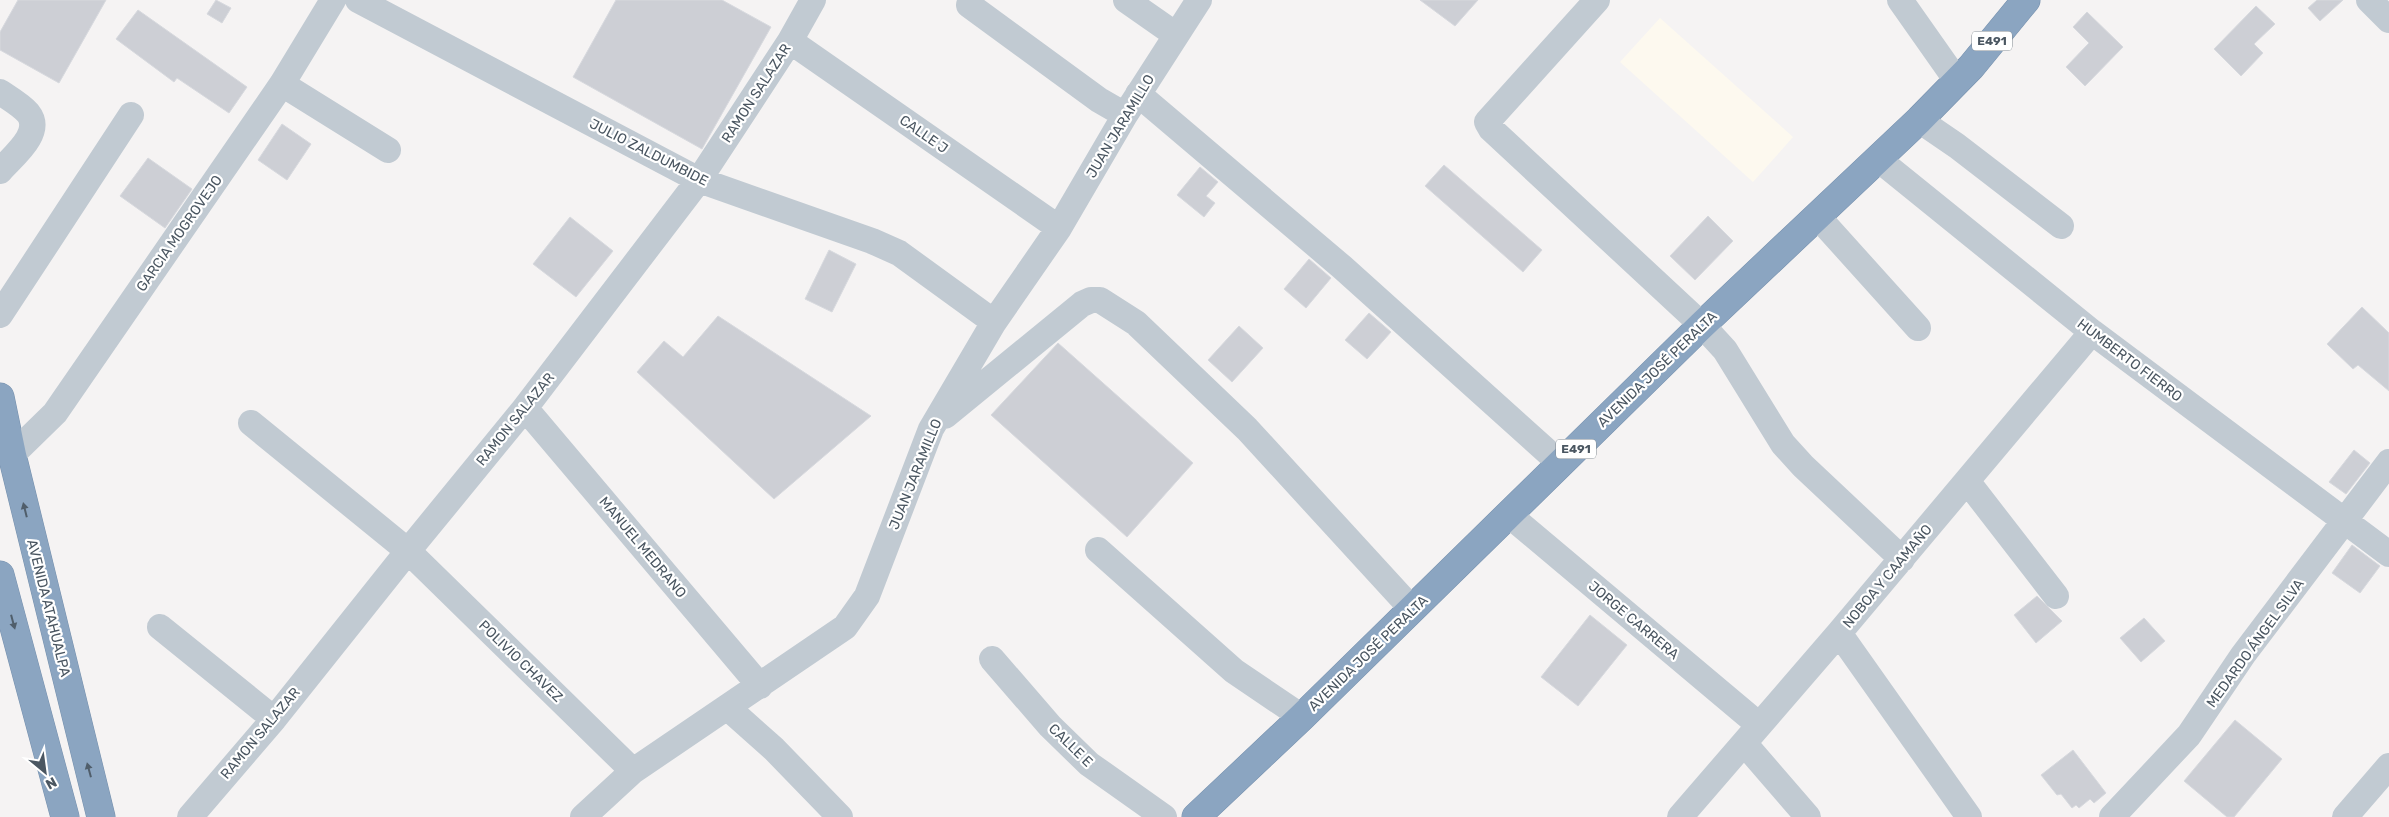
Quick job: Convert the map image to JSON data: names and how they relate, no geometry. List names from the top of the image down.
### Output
{
  "streets": {
    "highway": ["E491", "AVENIDA JOSÉ PERALTA", "AVENIDA ATAHUALPA"],
    "street": [
      "RAMON SALAZAR",
      "JUAN JARAMILLO",
      "CALLE J",
      "JULIO ZALDUMBIDE",
      "GARCIA MOGROVEJO",
      "HUMBERTO FIERRO",
      "MANUEL MEDRANO",
      "NOBOA Y CAAMAÑO",
      "JORGE CARRERA",
      "MEDARDO ÁNGEL SILVA",
      "POLIVIO CHAVEZ",
      "CALLE E"
    ]
  },
  "crossings": [
    ["RAMON SALAZAR", "CALLE J"],
    ["RAMON SALAZAR", "JULIO ZALDUMBIDE"],
    ["RAMON SALAZAR", "MANUEL MEDRANO"],
    ["RAMON SALAZAR", "POLIVIO CHAVEZ"],
    ["JUAN JARAMILLO", "CALLE J"],
    ["JUAN JARAMILLO", "JULIO ZALDUMBIDE"],
    ["JUAN JARAMILLO", "MANUEL MEDRANO"],
    ["JUAN JARAMILLO", "POLIVIO CHAVEZ"],
    ["GARCIA MOGROVEJO", "AVENIDA ATAHUALPA"],
    ["HUMBERTO FIERRO", "AVENIDA JOSÉ PERALTA"],
    ["HUMBERTO FIERRO", "NOBOA Y CAAMAÑO"],
    ["HUMBERTO FIERRO", "MEDARDO ÁNGEL SILVA"],
    ["AVENIDA JOSÉ PERALTA", "JORGE CARRERA"],
    ["NOBOA Y CAAMAÑO", "JORGE CARRERA"]
  ],
  "north": "bottom right"
}
